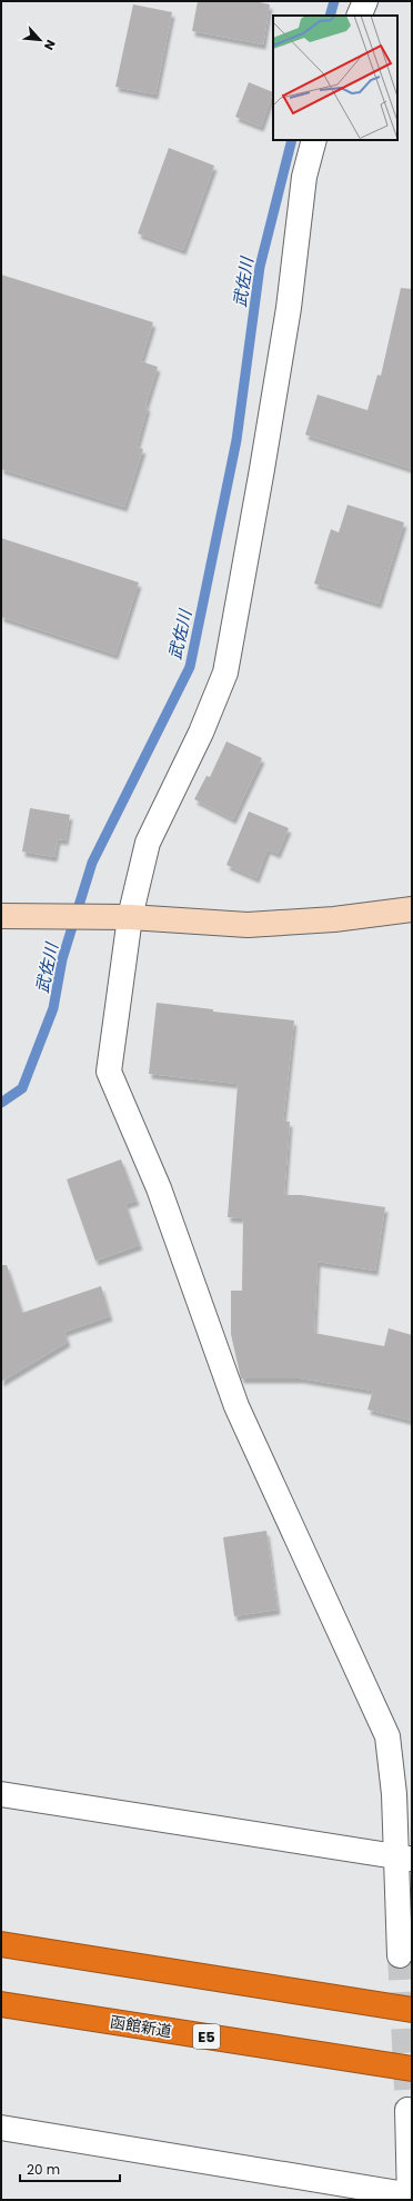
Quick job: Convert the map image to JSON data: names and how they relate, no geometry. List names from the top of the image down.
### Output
{
  "streets": {
    "highway": ["函館新道", "E5"]
  },
  "water": ["武佐川"],
  "scale_bar": "20 m",
  "north": "bottom right"
}
